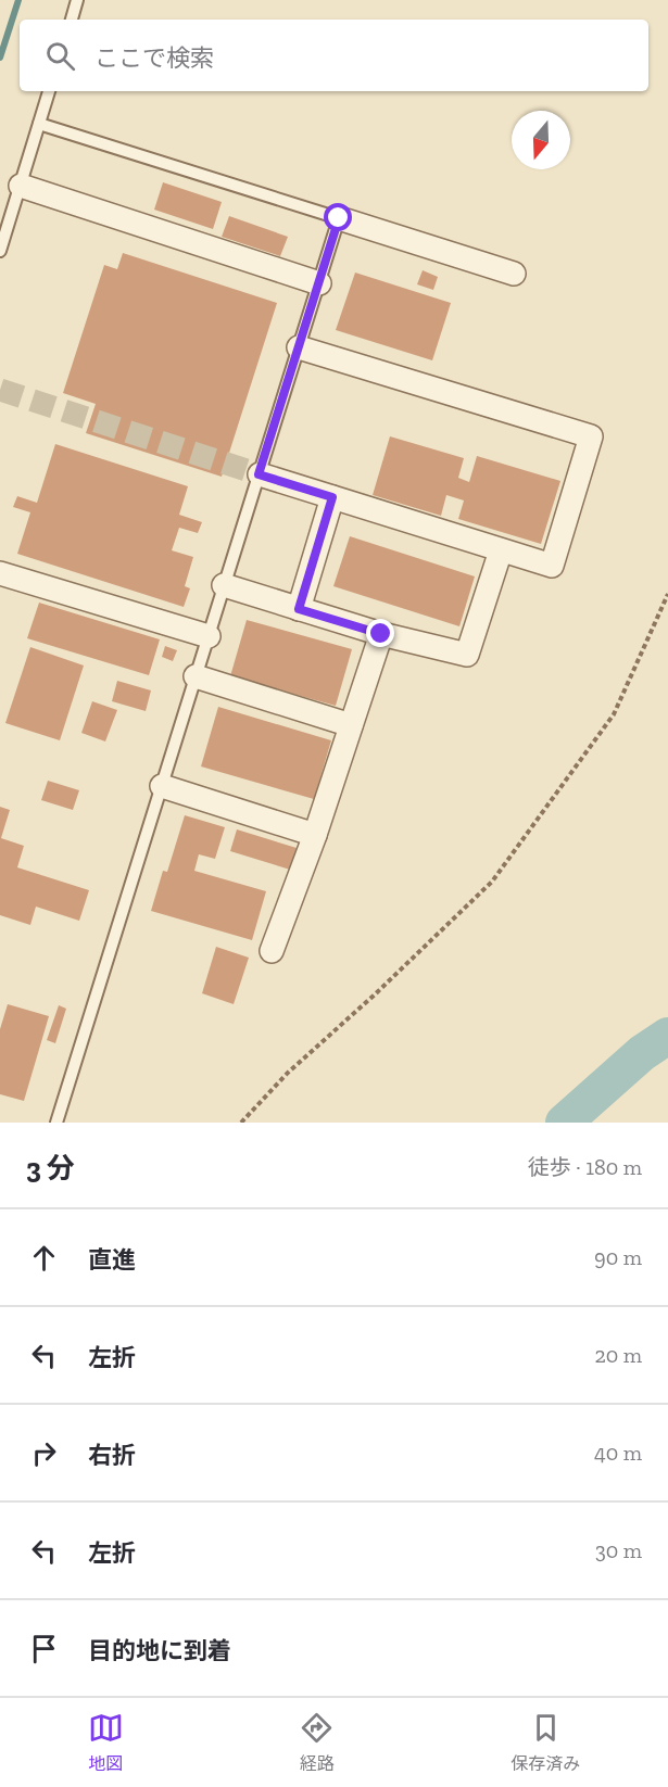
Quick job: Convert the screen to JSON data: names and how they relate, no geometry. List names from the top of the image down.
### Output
{
  "north": "bottom",
  "page": {
    "search": "ここで検索",
    "heading": ["3 分", "徒歩 · 180 m"],
    "list": [
      ["直進", "90 m"],
      ["左折", "20 m"],
      ["右折", "40 m"],
      ["左折", "30 m"],
      "目的地に到着"
    ],
    "nav": ["地図", "経路", "保存済み"]
  }
}
